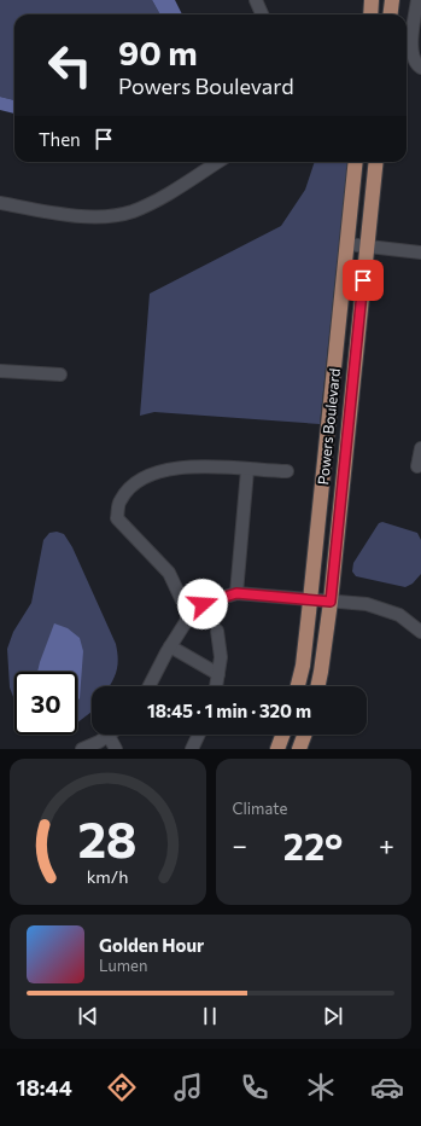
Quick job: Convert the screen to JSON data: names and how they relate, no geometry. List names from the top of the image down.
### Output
{
  "streets": {
    "main road": ["Powers Boulevard"]
  },
  "page": {
    "turn": ["90 m", "Powers Boulevard"],
    "then": "Then",
    "limit": "30",
    "trip": "18:45 · 1 min · 320 m",
    "tile": "Climate",
    "heat": ["−", "22°", "+"],
    "song": ["Golden Hour", "Lumen"],
    "tabs": "18:44",
    "gauge": ["28", "km/h"]
  }
}
